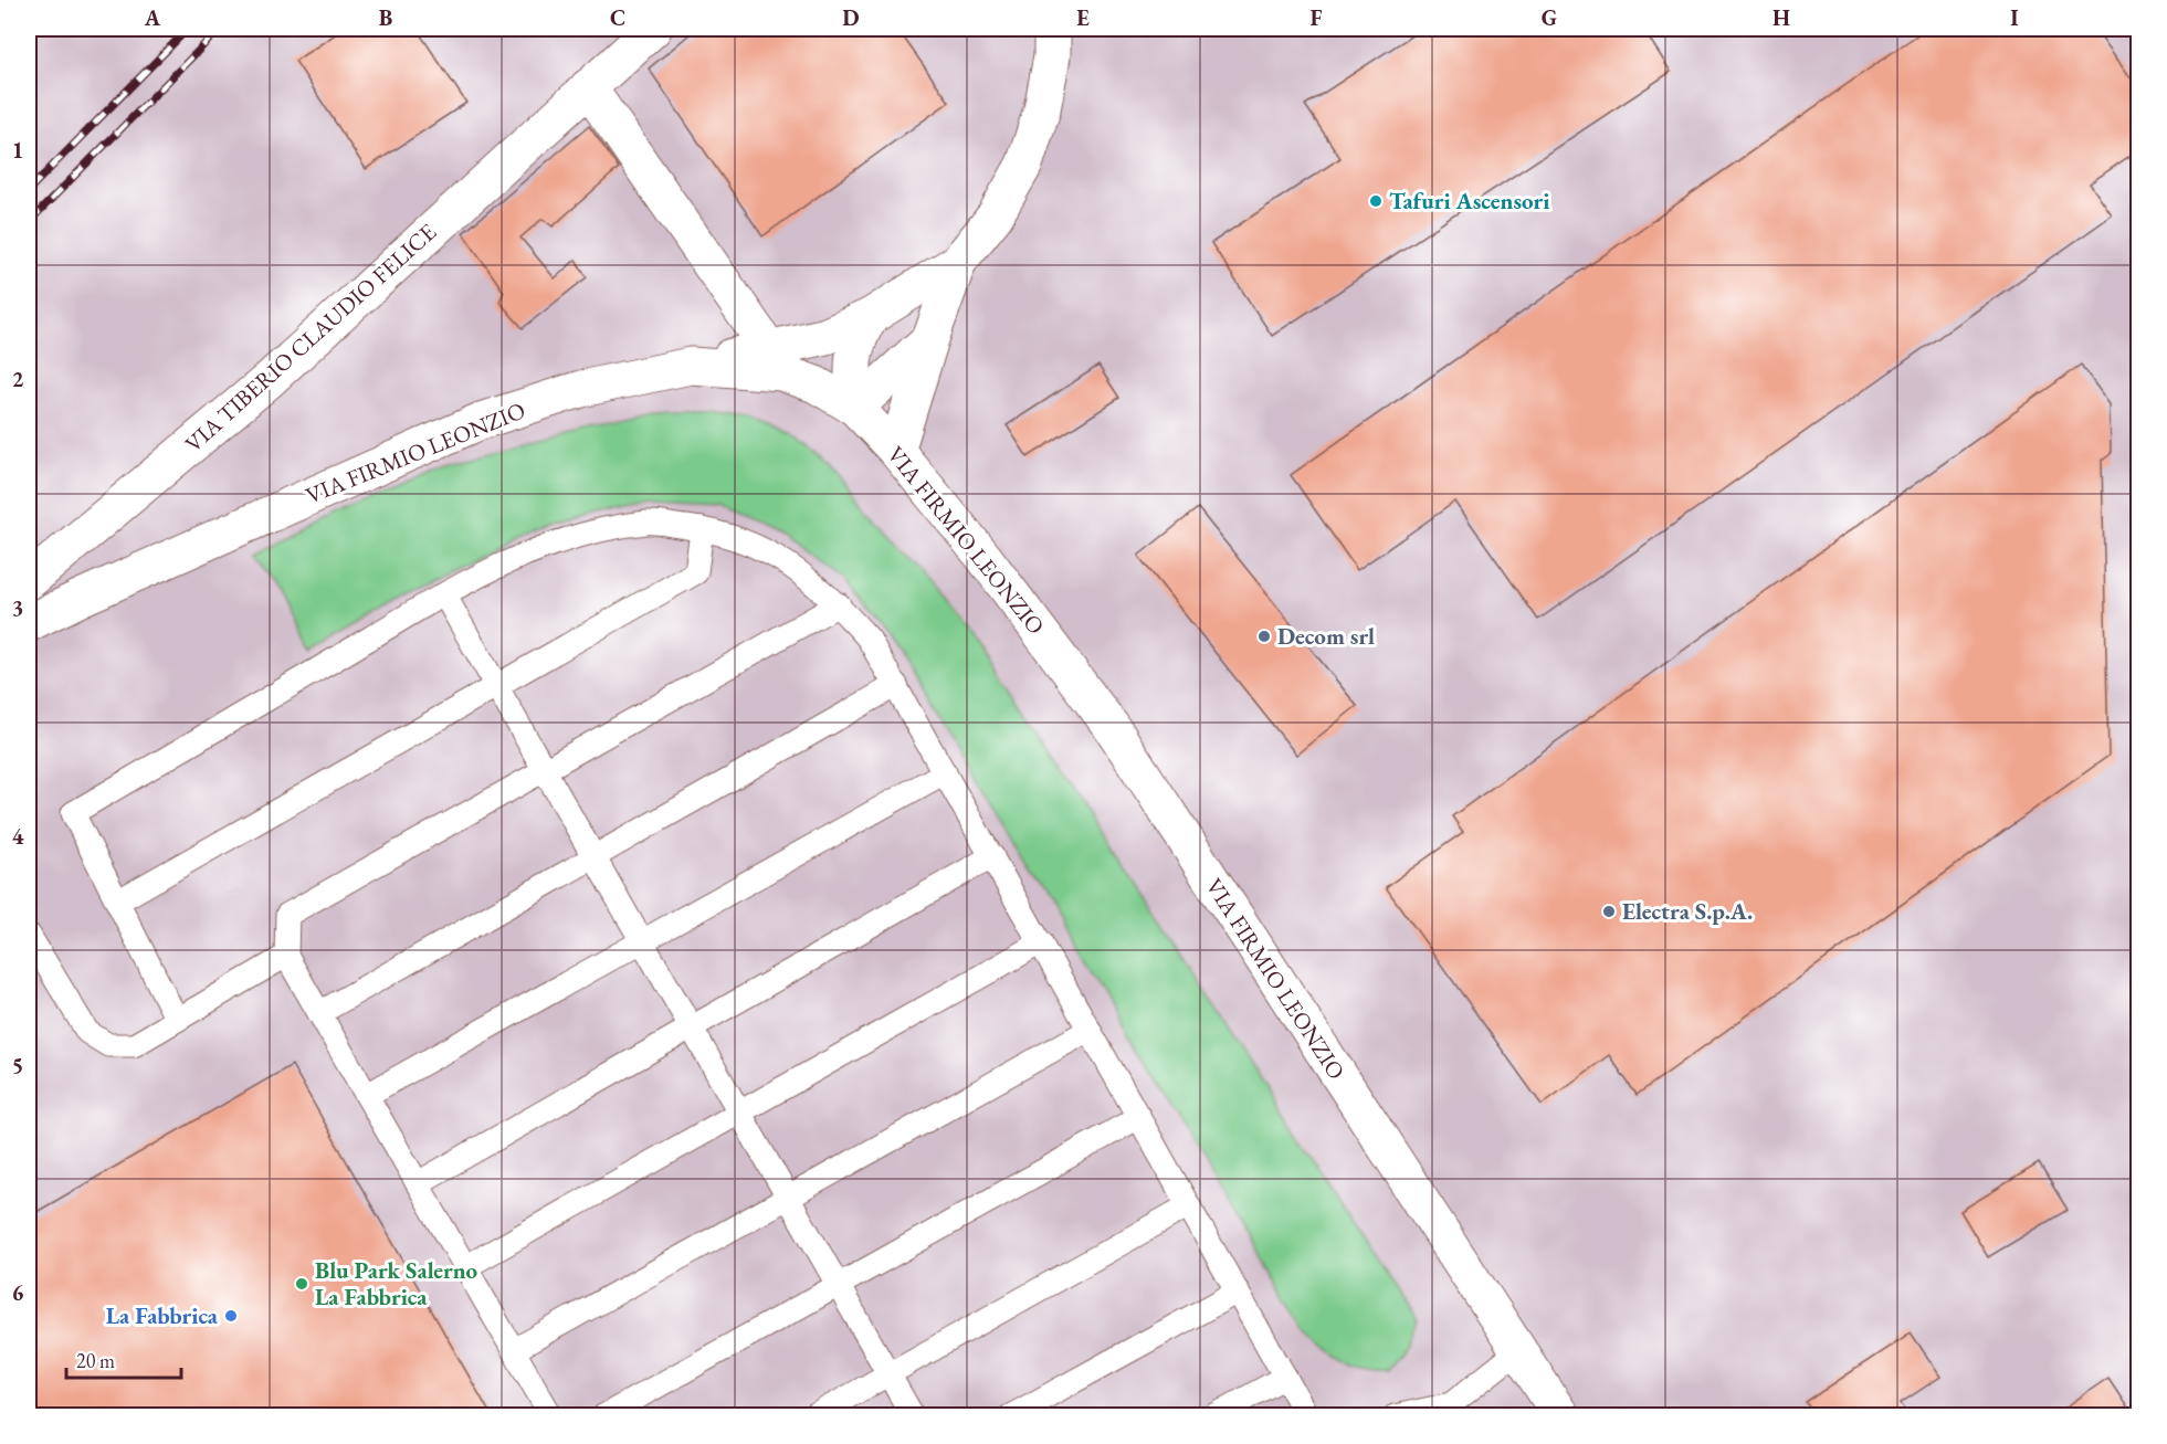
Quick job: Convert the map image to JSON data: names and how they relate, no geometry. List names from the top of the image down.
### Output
{
  "streets": {
    "street": ["VIA TIBERIO CLAUDIO FELICE", "VIA FIRMIO LEONZIO"]
  },
  "places": [
    "Tafuri Ascensori",
    "Decom srl",
    "Electra S.p.A.",
    "Blu Park Salerno La Fabbrica",
    "La Fabbrica"
  ],
  "scale_bar": "20 m",
  "grid": {
    "columns": [
      "A",
      "B",
      "C",
      "D",
      "E",
      "F",
      "G",
      "H",
      "I"
    ],
    "rows": [
      "1",
      "2",
      "3",
      "4",
      "5",
      "6"
    ]
  }
}
